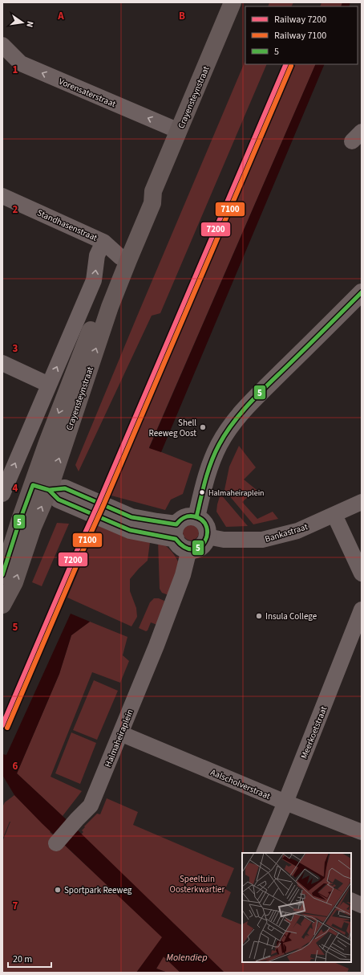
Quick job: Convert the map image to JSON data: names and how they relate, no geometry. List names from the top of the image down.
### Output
{
  "streets": {
    "main road": ["Crayensteynstraat"],
    "street": [
      "Vorensaterstraat",
      "Standhasenstraat",
      "Bankastraat",
      "Meerkoetstraat",
      "Halmaheiraplein",
      "Aalscholverstraat"
    ]
  },
  "crossings": [
    ["Vorensaterstraat", "Crayensteynstraat"],
    ["Crayensteynstraat", "Standhasenstraat"],
    ["Bankastraat", "Halmaheiraplein"],
    ["Meerkoetstraat", "Aalscholverstraat"],
    ["Halmaheiraplein", "Aalscholverstraat"]
  ],
  "one_way": ["Vorensaterstraat"],
  "water": ["Molendiep"],
  "parks": ["Speeltuin Oosterkwartier"],
  "places": [
    "Shell Reeweg Oost",
    "Halmaheiraplein",
    "Insula College",
    "Sportpark Reeweg"
  ],
  "lines": ["rail line 7200", "rail line 7100", "transit line 5"],
  "legend": ["Railway 7200", "Railway 7100", "5"],
  "scale_bar": "20 m",
  "north": "right",
  "grid": {
    "columns": ["A", "B"],
    "rows": [
      "1",
      "2",
      "3",
      "4",
      "5",
      "6",
      "7"
    ]
  }
}
